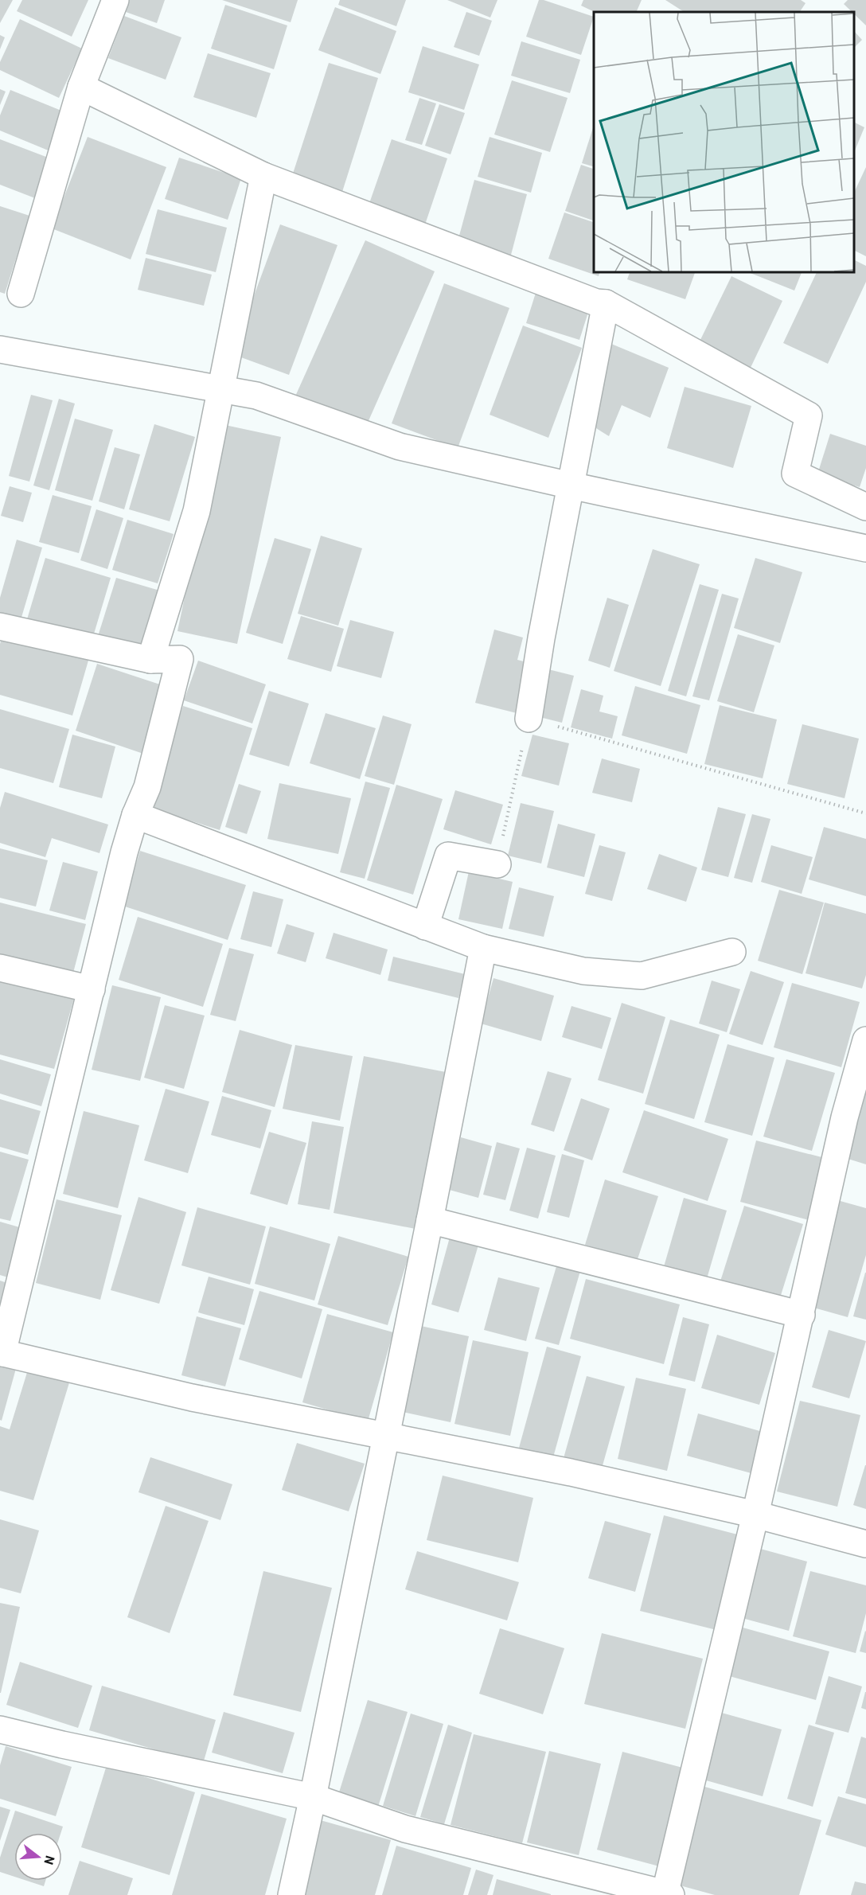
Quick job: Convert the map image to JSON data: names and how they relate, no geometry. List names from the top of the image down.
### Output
{
  "north": "right"
}
